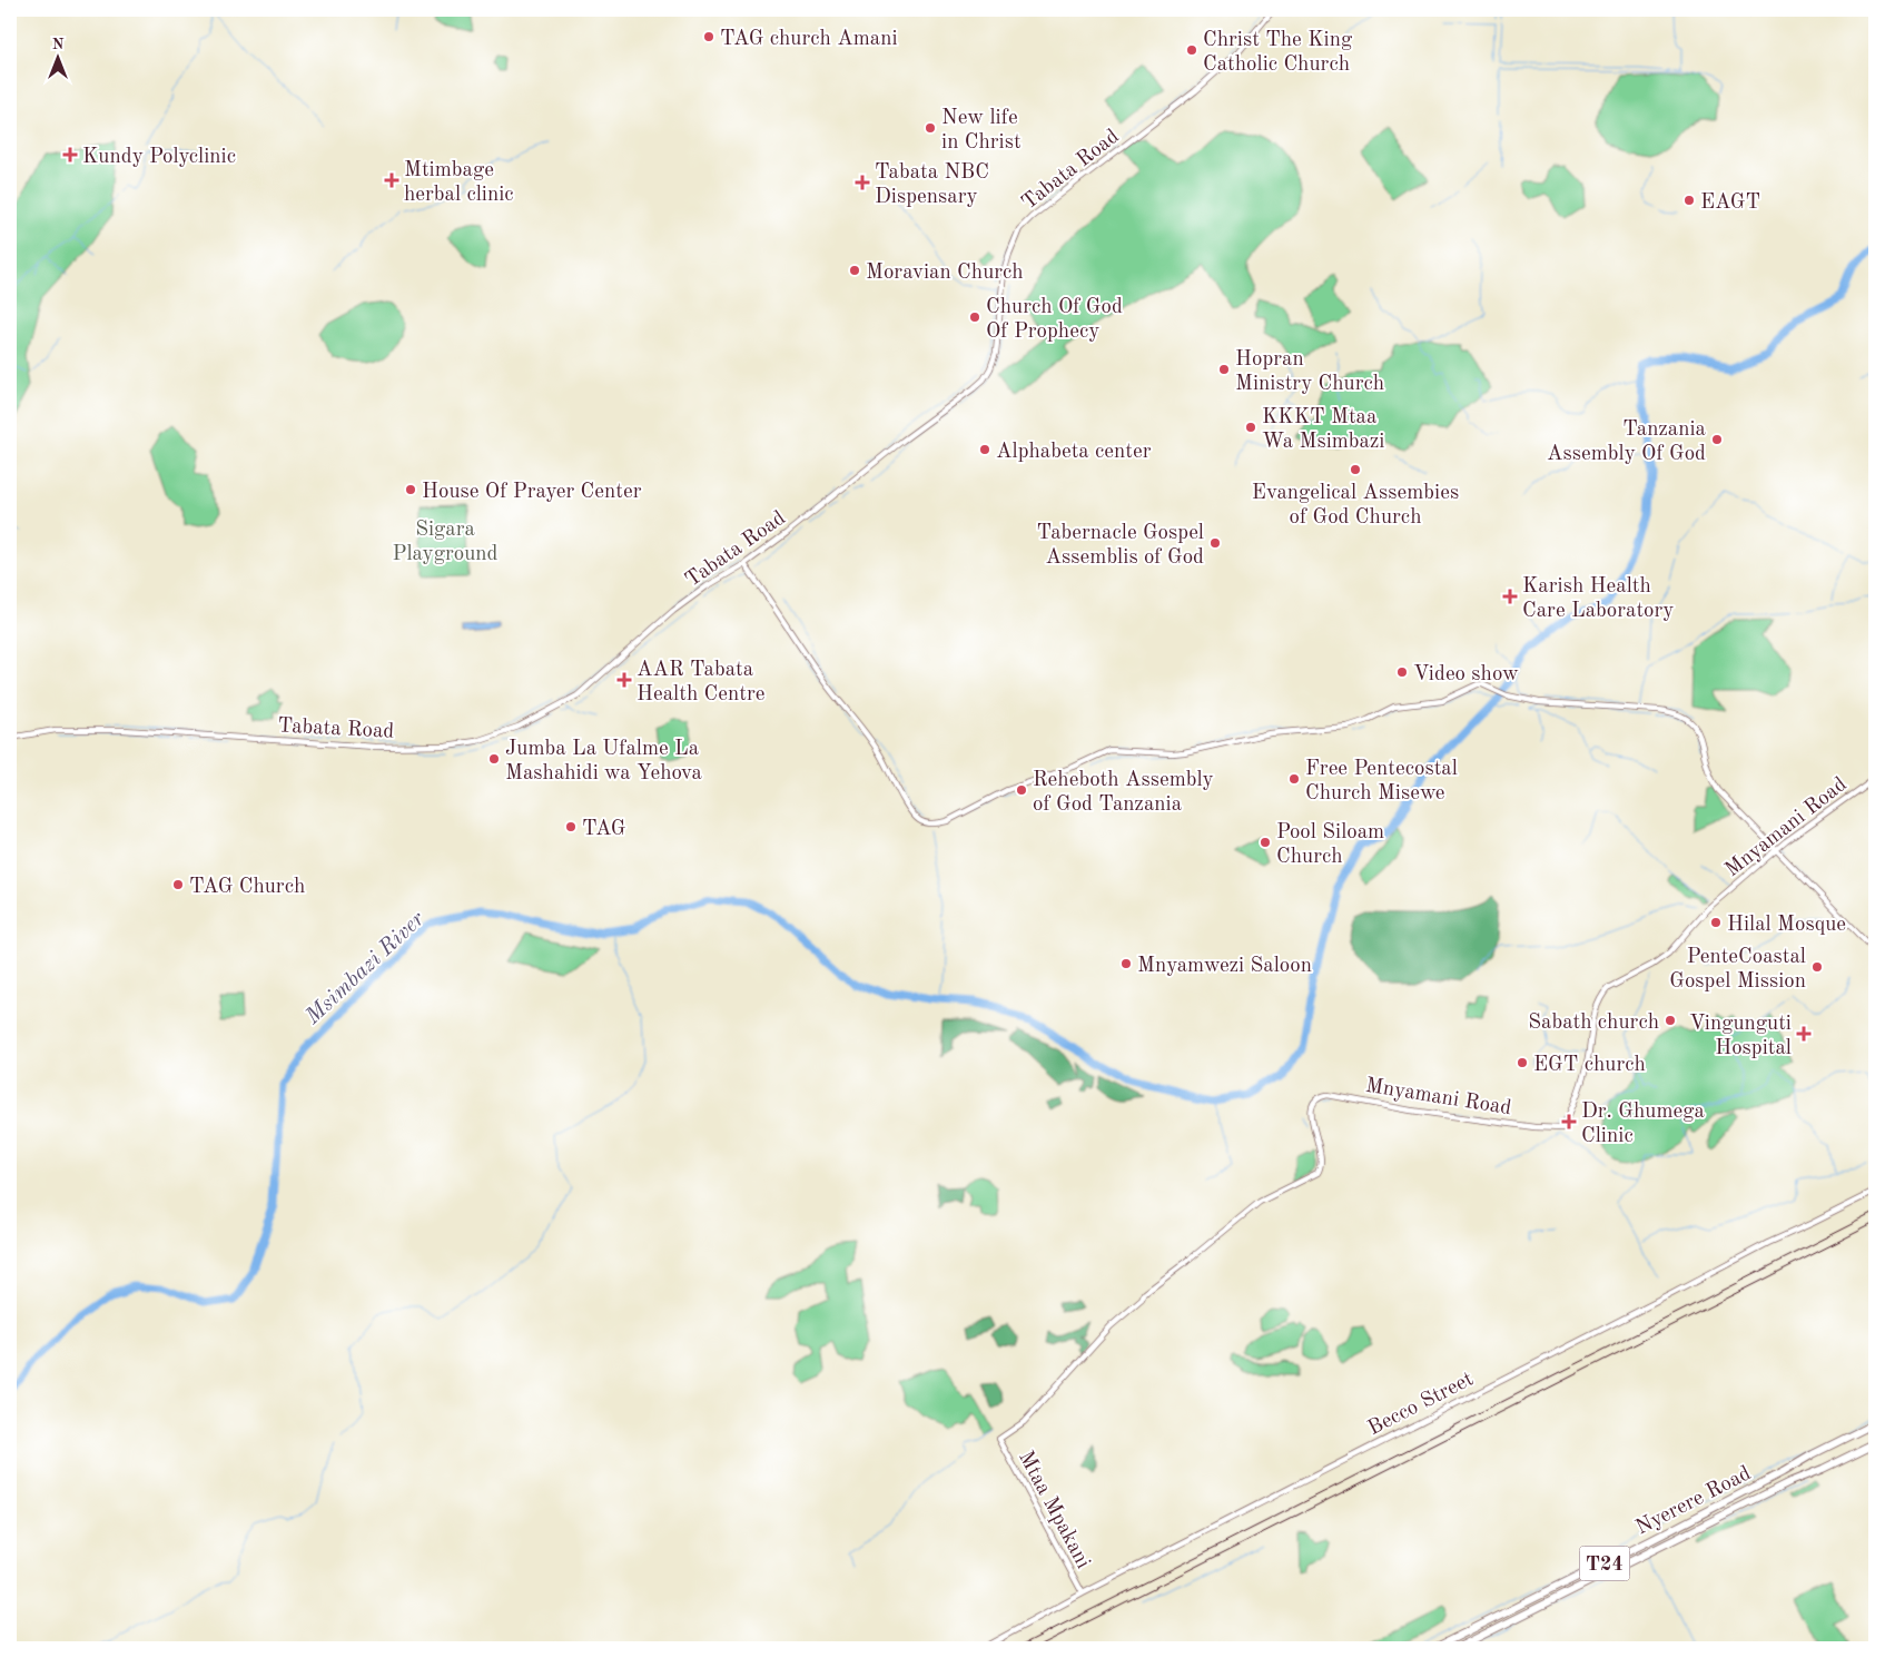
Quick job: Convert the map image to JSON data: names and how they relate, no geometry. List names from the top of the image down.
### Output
{
  "streets": {
    "highway": ["Nyerere Road", "T24"],
    "main road": [
      "Tabata Road",
      "Mnyamani Road",
      "Becco Street",
      "Mtaa Mpakani"
    ]
  },
  "crossings": [
    ["Mnyamani Road", "Mtaa Mpakani"],
    ["Becco Street", "Mtaa Mpakani"]
  ],
  "water": ["Msimbazi River"],
  "parks": ["Sigara Playground"],
  "places": {
    "other": [
      "TAG church Amani",
      "Christ The King Catholic Church",
      "New life in Christ",
      "EAGT",
      "Moravian Church",
      "Church Of God Of Prophecy",
      "Hopran Ministry Church",
      "KKKT Mtaa Wa Msimbazi",
      "Tanzania Assembly Of God",
      "Alphabeta center",
      "Evangelical Assembies of God Church",
      "House Of Prayer Center",
      "Tabernacle Gospel Assemblis of God",
      "Video show",
      "Jumba La Ufalme La Mashahidi wa Yehova",
      "Free Pentecostal Church Misewe",
      "Reheboth Assembly of God Tanzania",
      "TAG",
      "Pool Siloam Church",
      "TAG Church",
      "Hilal Mosque",
      "Mnyamwezi Saloon",
      "PenteCoastal Gospel Mission",
      "Sabath church",
      "EGT church"
    ],
    "health": [
      "Kundy Polyclinic",
      "Mtimbage herbal clinic",
      "Tabata NBC Dispensary",
      "Karish Health Care Laboratory",
      "AAR Tabata Health Centre",
      "Vingunguti Hospital",
      "Dr. Ghumega Clinic"
    ]
  },
  "north": "top"
}
